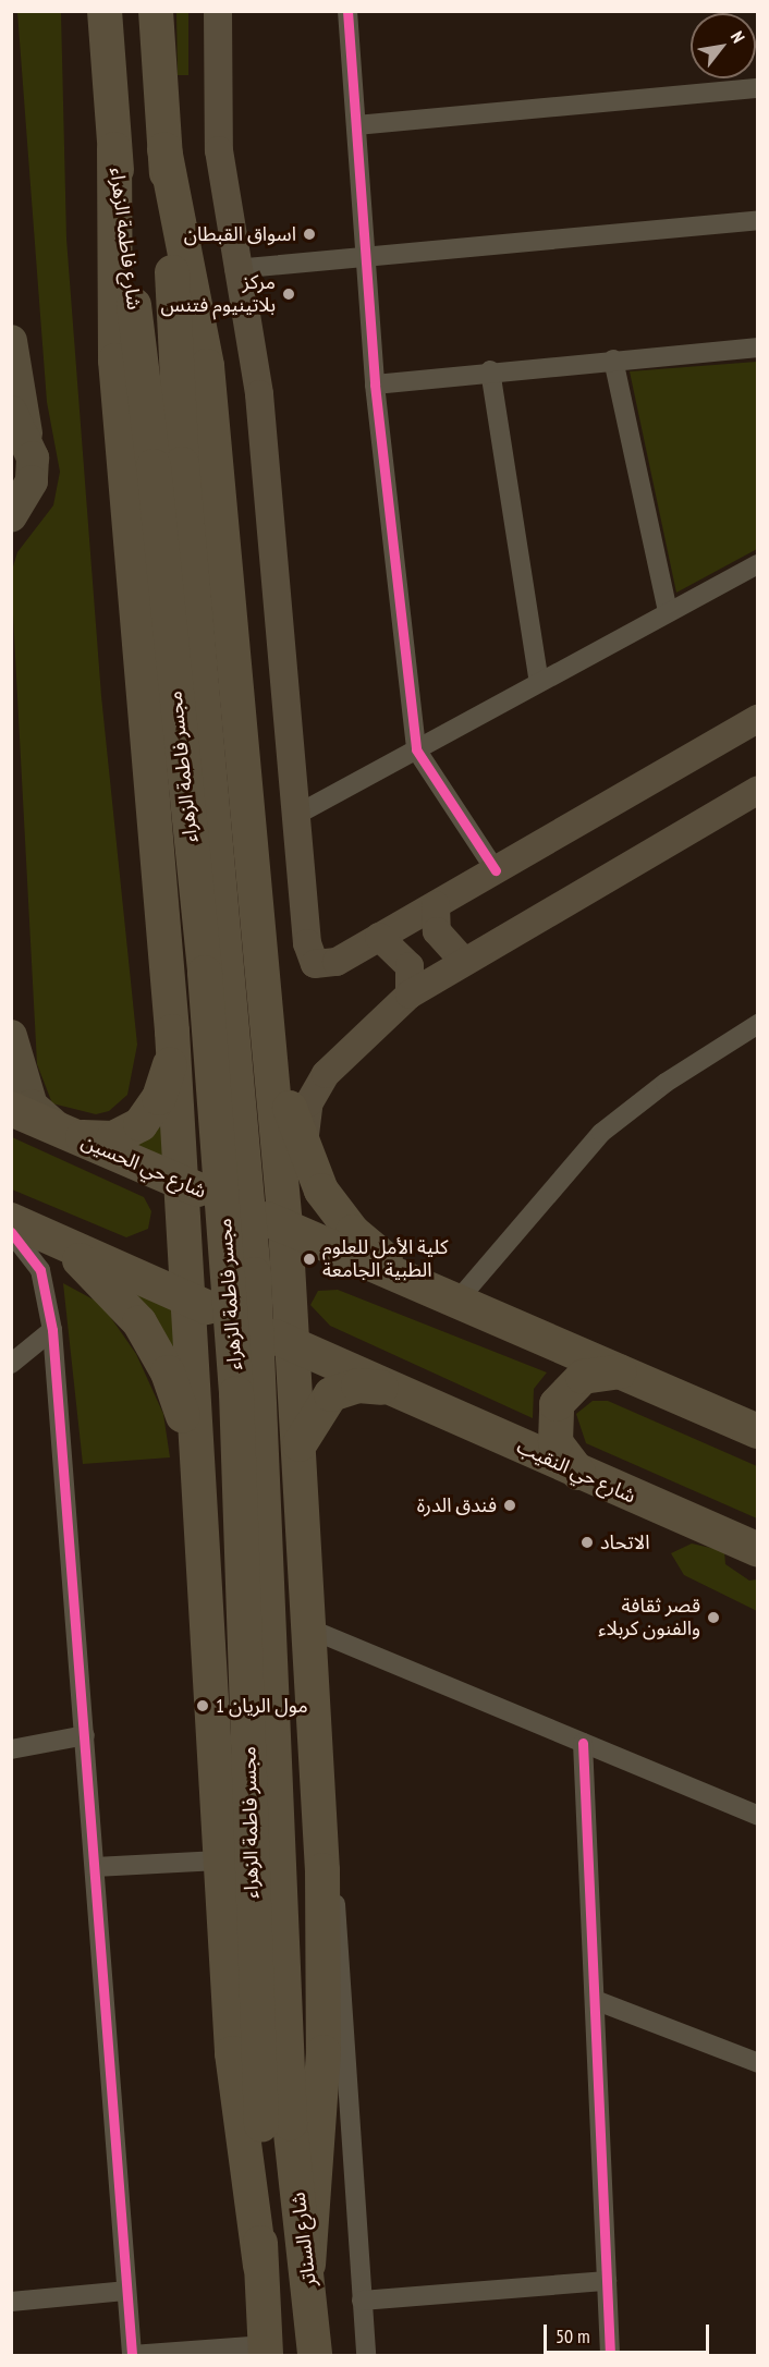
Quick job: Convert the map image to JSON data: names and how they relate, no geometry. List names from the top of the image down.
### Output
{
  "streets": {
    "highway": [
      "شارع فاطمة الزهراء",
      "مجسر فاطمة الزهراء",
      "شارع حي الحسين",
      "شارع حي النقيب",
      "شارع السناتر"
    ]
  },
  "crossings": [
    ["شارع فاطمة الزهراء", "مجسر فاطمة الزهراء"],
    ["مجسر فاطمة الزهراء", "شارع السناتر"]
  ],
  "places": [
    "اسواق القبطان",
    "مركز بلاتينيوم فتنس",
    "كلية الأمل للعلوم الطبية الجامعة",
    "فندق الدرة",
    "الاتحاد",
    "قصر ثقافة والفنون كربلاء",
    "مول الريان 1"
  ],
  "scale_bar": "50 m",
  "north": "top right"
}
